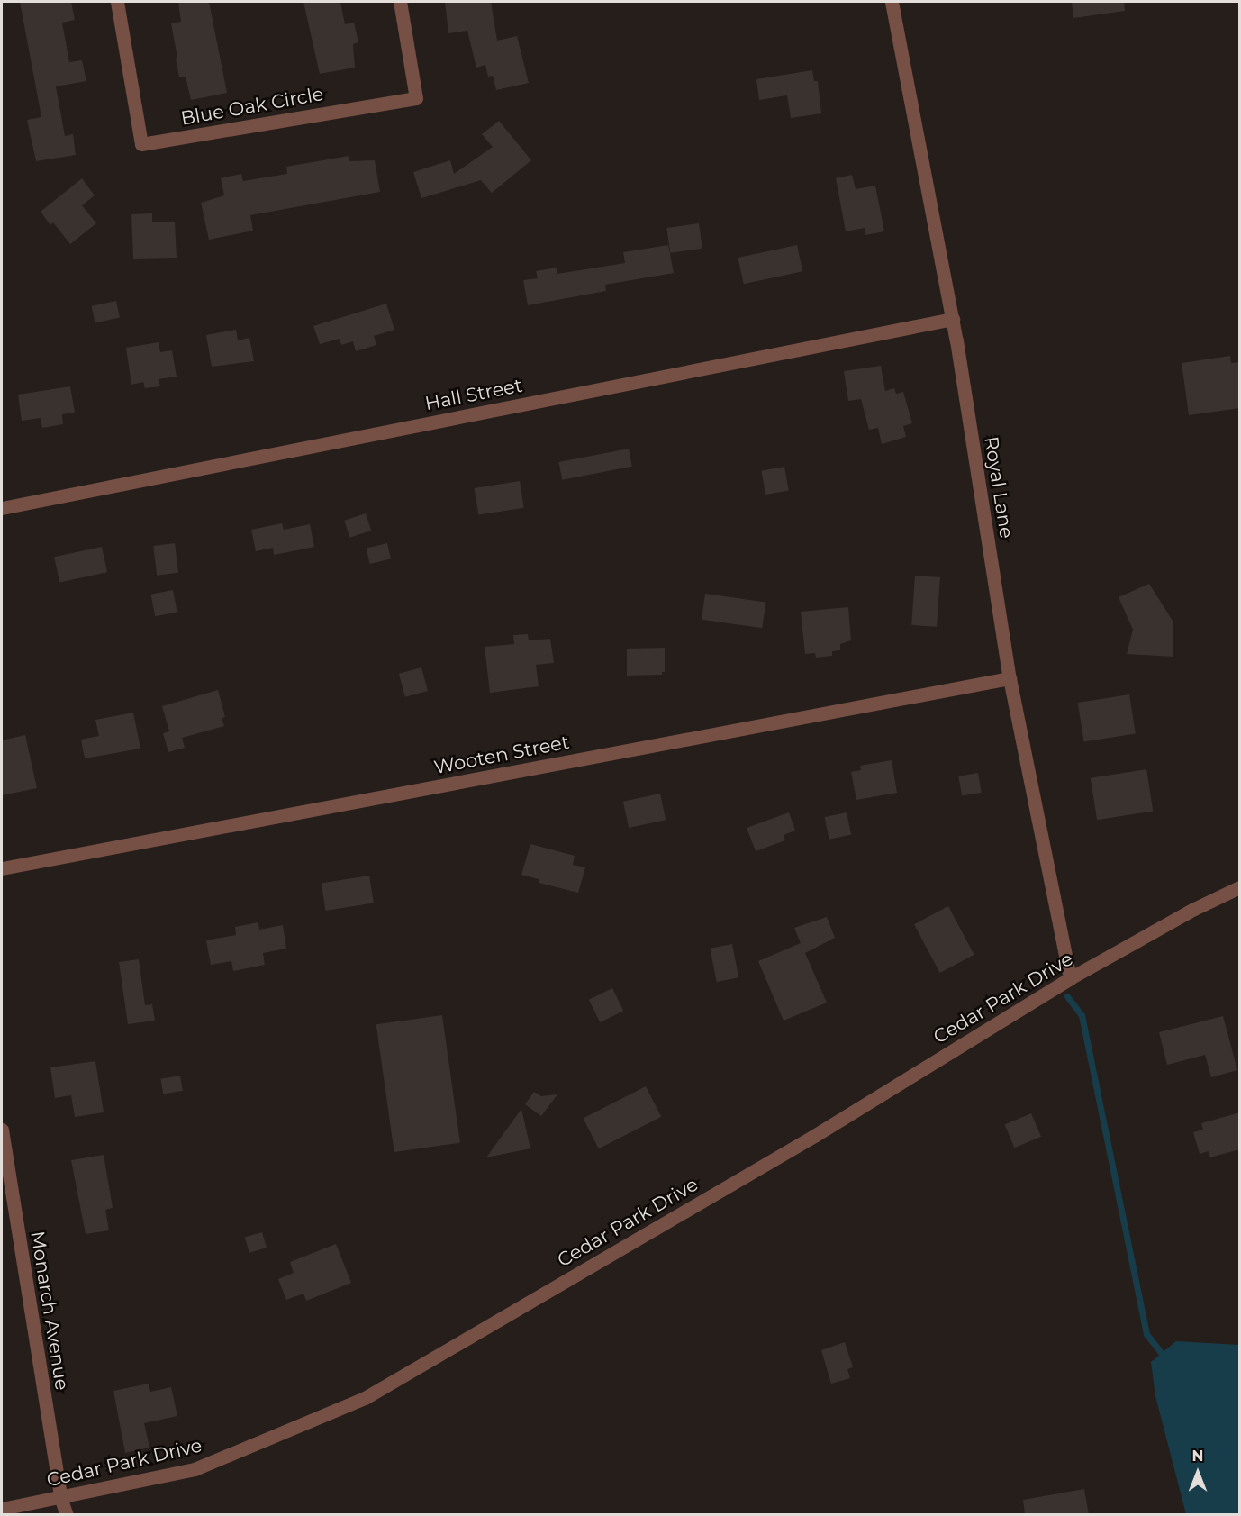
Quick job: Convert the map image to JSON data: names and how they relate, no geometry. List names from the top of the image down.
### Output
{
  "streets": {
    "street": [
      "Blue Oak Circle",
      "Hall Street",
      "Royal Lane",
      "Wooten Street",
      "Cedar Park Drive",
      "Monarch Avenue"
    ]
  },
  "crossings": [
    ["Hall Street", "Royal Lane"],
    ["Royal Lane", "Wooten Street"],
    ["Royal Lane", "Cedar Park Drive"],
    ["Cedar Park Drive", "Monarch Avenue"]
  ],
  "north": "top"
}
